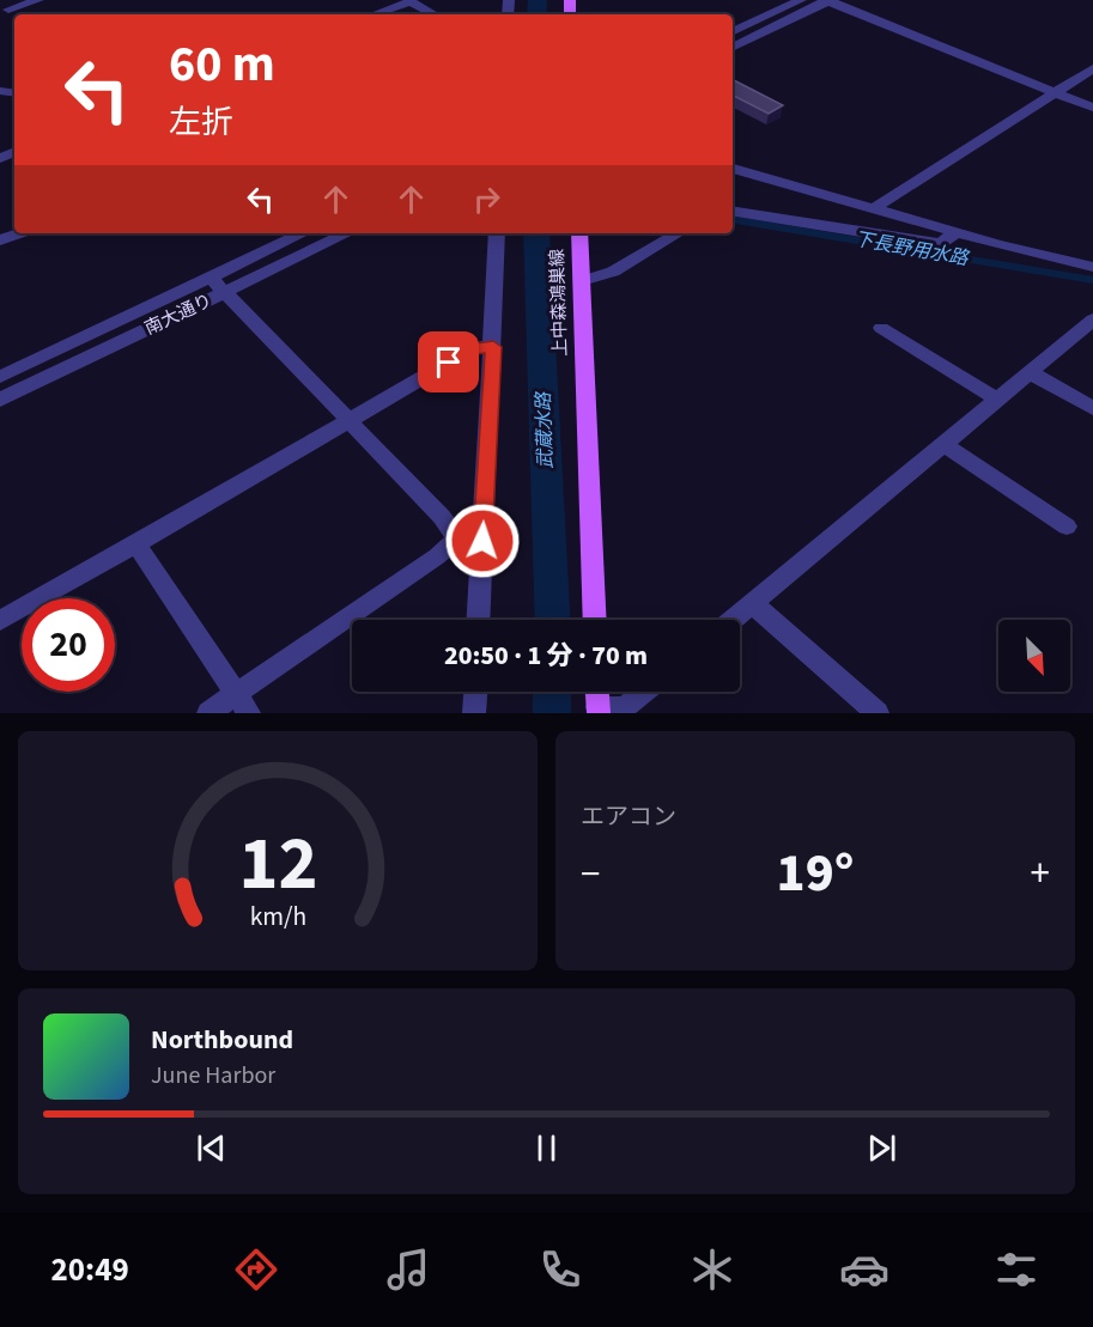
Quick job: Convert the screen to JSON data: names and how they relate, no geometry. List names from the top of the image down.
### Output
{
  "streets": {
    "main road": ["上中森鴻巣線"],
    "street": ["南大通り"]
  },
  "water": ["下長野用水路", "武蔵水路"],
  "north": "bottom right",
  "page": {
    "turn": ["60 m", "左折"],
    "limit": "20",
    "trip": "20:50 · 1 分 · 70 m",
    "tile": "エアコン",
    "heat": ["−", "19°", "+"],
    "song": ["Northbound", "June Harbor"],
    "tabs": "20:49",
    "gauge": ["12", "km/h"]
  }
}
